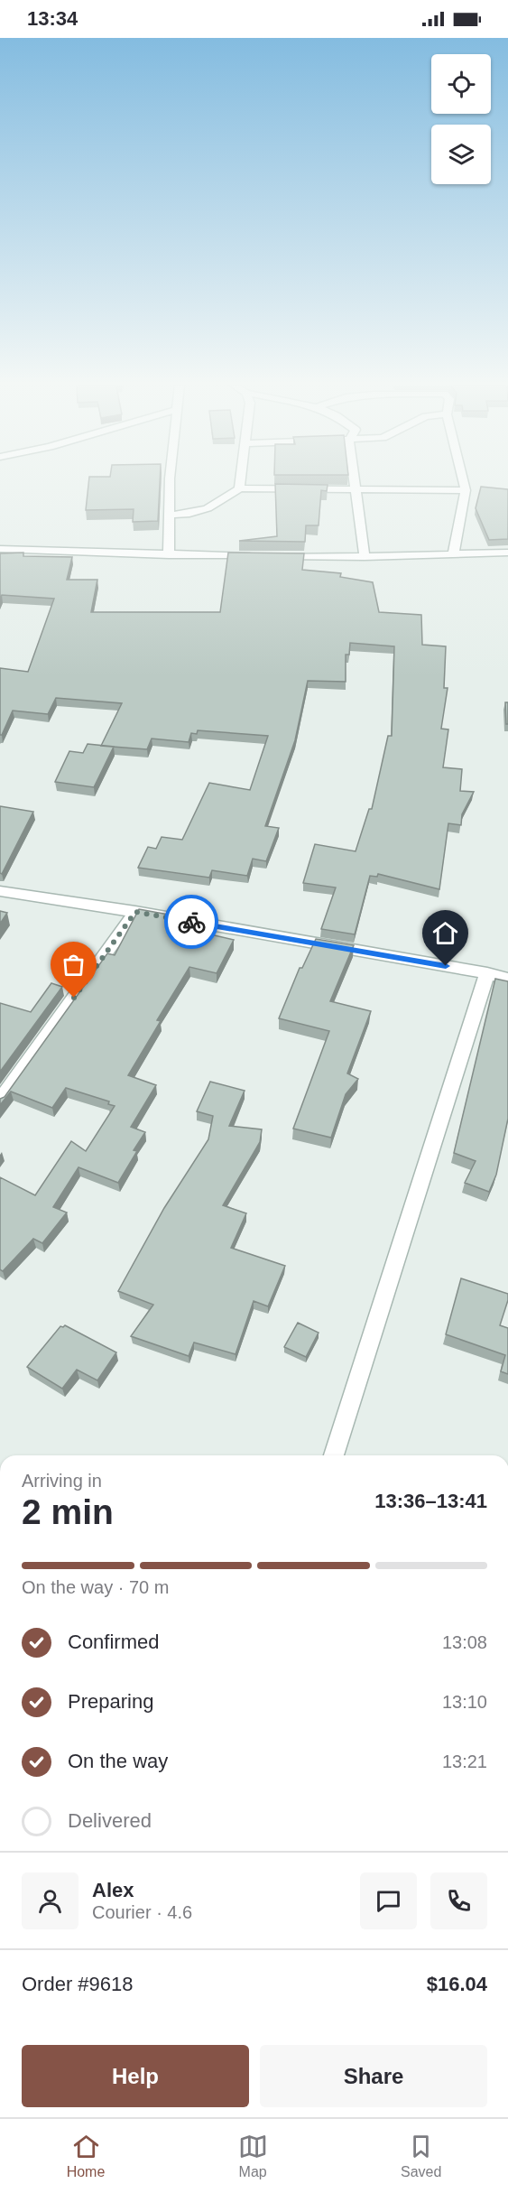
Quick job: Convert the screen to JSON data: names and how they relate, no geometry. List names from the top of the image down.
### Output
{
  "page": {
    "status": "13:34",
    "heading": ["2 min", "Arriving in", "13:36–13:41"],
    "panel": [
      "Alex",
      "Courier · 4.6",
      "Order #9618",
      "$16.04"
    ],
    "bar": "On the way · 70 m",
    "list": [
      ["Confirmed", "13:08"],
      ["Preparing", "13:10"],
      ["On the way", "13:21"],
      "Delivered"
    ],
    "buttons": ["Help", "Share"],
    "tabs": ["Home", "Map", "Saved"]
  }
}
